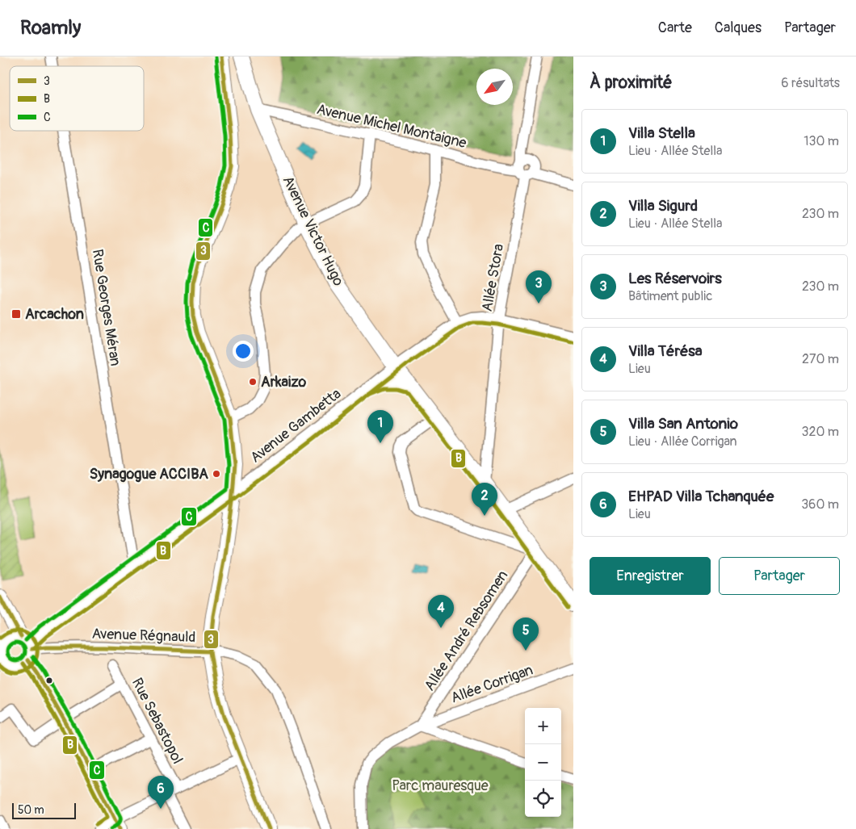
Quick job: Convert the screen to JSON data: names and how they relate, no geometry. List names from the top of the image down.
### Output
{
  "streets": {
    "street": [
      "Avenue Michel Montaigne",
      "Avenue Victor Hugo",
      "Allée Stora",
      "Rue Georges Méran",
      "Avenue Gambetta",
      "Allée André Rebsomen",
      "Avenue Régnauld",
      "Allée Corrigan",
      "Rue Sebastopol"
    ]
  },
  "crossings": [
    ["Avenue Michel Montaigne", "Avenue Victor Hugo"],
    ["Avenue Michel Montaigne", "Allée Stora"],
    ["Avenue Victor Hugo", "Allée Stora"],
    ["Avenue Victor Hugo", "Avenue Gambetta"],
    ["Avenue Victor Hugo", "Allée André Rebsomen"],
    ["Rue Georges Méran", "Avenue Gambetta"],
    ["Avenue Gambetta", "Avenue Régnauld"],
    ["Allée André Rebsomen", "Allée Corrigan"]
  ],
  "parks": ["Parc mauresque"],
  "places": {
    "transit": ["Arcachon"],
    "other": ["Arkaizo", "Synagogue ACCIBA"]
  },
  "lines": ["transit line 3", "transit line C", "transit line B"],
  "legend": ["3", "B", "C"],
  "scale_bar": "50 m",
  "north": "bottom left",
  "page": {
    "header": "Roamly",
    "nav": ["Carte", "Calques", "Partager"],
    "heading": ["À proximité", "6 résultats"],
    "list": [
      {
        "mark": "1",
        "name": "Villa Stella",
        "note": "Lieu · Allée Stella",
        "value": "130 m"
      },
      {
        "mark": "2",
        "name": "Villa Sigurd",
        "note": "Lieu · Allée Stella",
        "value": "230 m"
      },
      {
        "mark": "3",
        "name": "Les Réservoirs",
        "note": "Bâtiment public",
        "value": "230 m"
      },
      {
        "mark": "4",
        "name": "Villa Térésa",
        "note": "Lieu",
        "value": "270 m"
      },
      {
        "mark": "5",
        "name": "Villa San Antonio",
        "note": "Lieu · Allée Corrigan",
        "value": "320 m"
      },
      {
        "mark": "6",
        "name": "EHPAD Villa Tchanquée",
        "note": "Lieu",
        "value": "360 m"
      }
    ],
    "pins": [
      "3",
      "1",
      "2",
      "4",
      "5",
      "6"
    ],
    "buttons": ["Enregistrer", "Partager"],
    "map_buttons": ["+", "−"],
    "scale": "50 m"
  }
}
